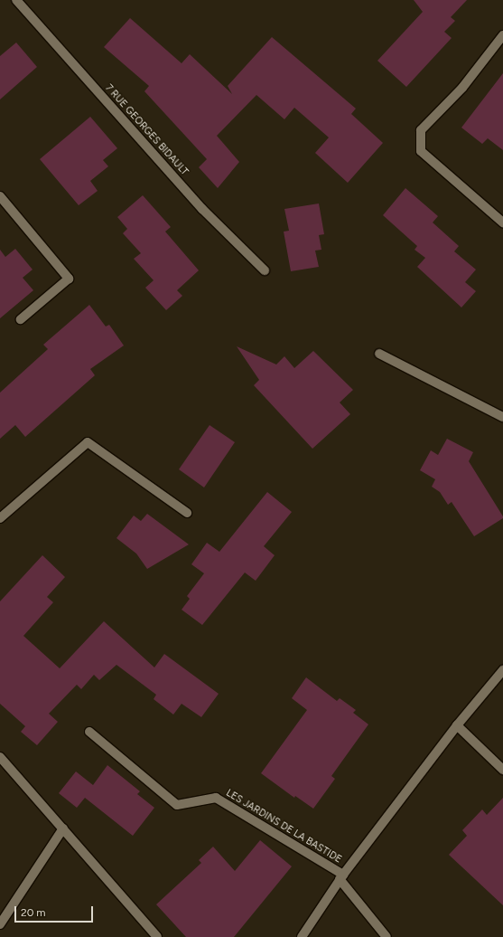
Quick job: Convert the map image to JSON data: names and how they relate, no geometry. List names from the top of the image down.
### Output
{
  "streets": {
    "street": ["7 RUE GEORGES BIDAULT", "LES JARDINS DE LA BASTIDE"]
  },
  "scale_bar": "20 m"
}
